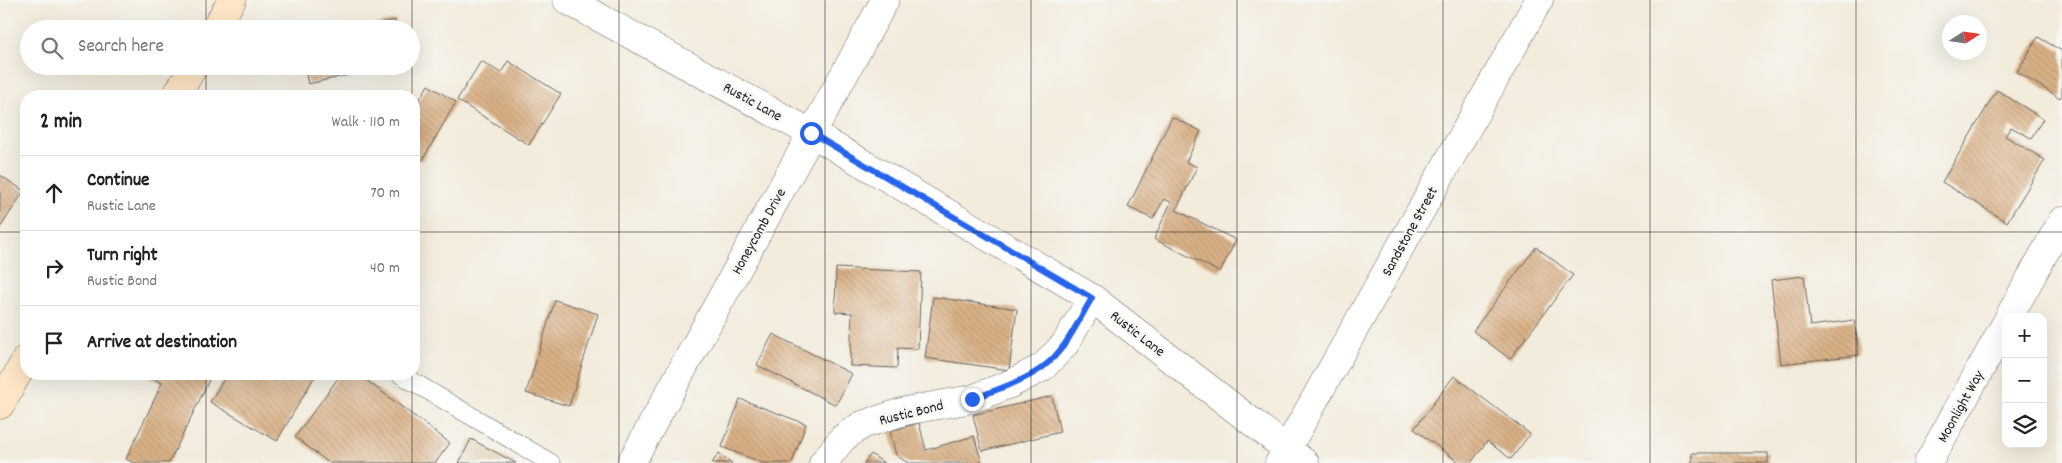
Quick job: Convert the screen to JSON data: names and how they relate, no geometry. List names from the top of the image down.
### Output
{
  "streets": {
    "street": [
      "Rustic Lane",
      "Honeycomb Drive",
      "Sandstone Street",
      "Moonlight Way",
      "Rustic Bond"
    ]
  },
  "crossings": [
    ["Rustic Lane", "Honeycomb Drive"],
    ["Rustic Lane", "Sandstone Street"],
    ["Rustic Lane", "Rustic Bond"]
  ],
  "north": "right",
  "page": {
    "search": "Search here",
    "heading": ["2 min", "Walk · 110 m"],
    "list": [
      ["Continue", "Rustic Lane", "70 m"],
      ["Turn right", "Rustic Bond", "40 m"],
      "Arrive at destination"
    ],
    "map_buttons": ["+", "−"]
  }
}
